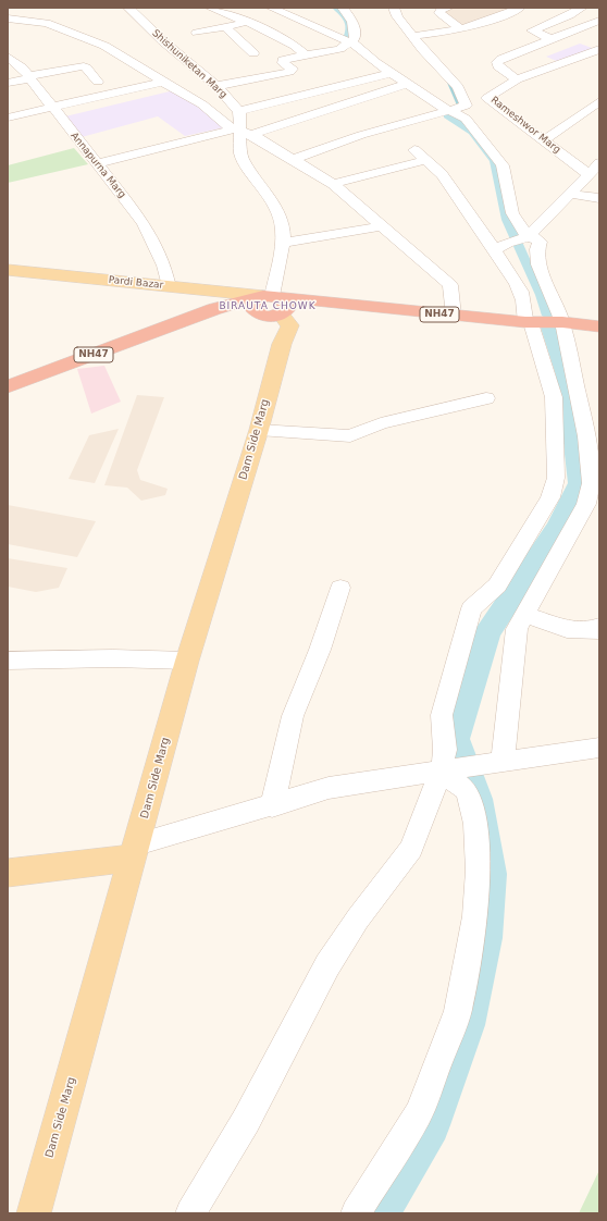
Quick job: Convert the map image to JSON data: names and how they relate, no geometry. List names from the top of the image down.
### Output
{
  "streets": {
    "highway": ["NH47"],
    "main road": ["Pardi Bazar", "Dam Side Marg"],
    "street": ["Shishuniketan Marg", "Rameshwor Marg", "Annapurna Marg"]
  },
  "crossings": [
    ["Annapurna Marg", "Pardi Bazar"],
    ["Pardi Bazar", "NH47"],
    ["Pardi Bazar", "Dam Side Marg"],
    ["NH47", "Dam Side Marg"]
  ],
  "districts": ["BIRAUTA CHOWK"]
}
